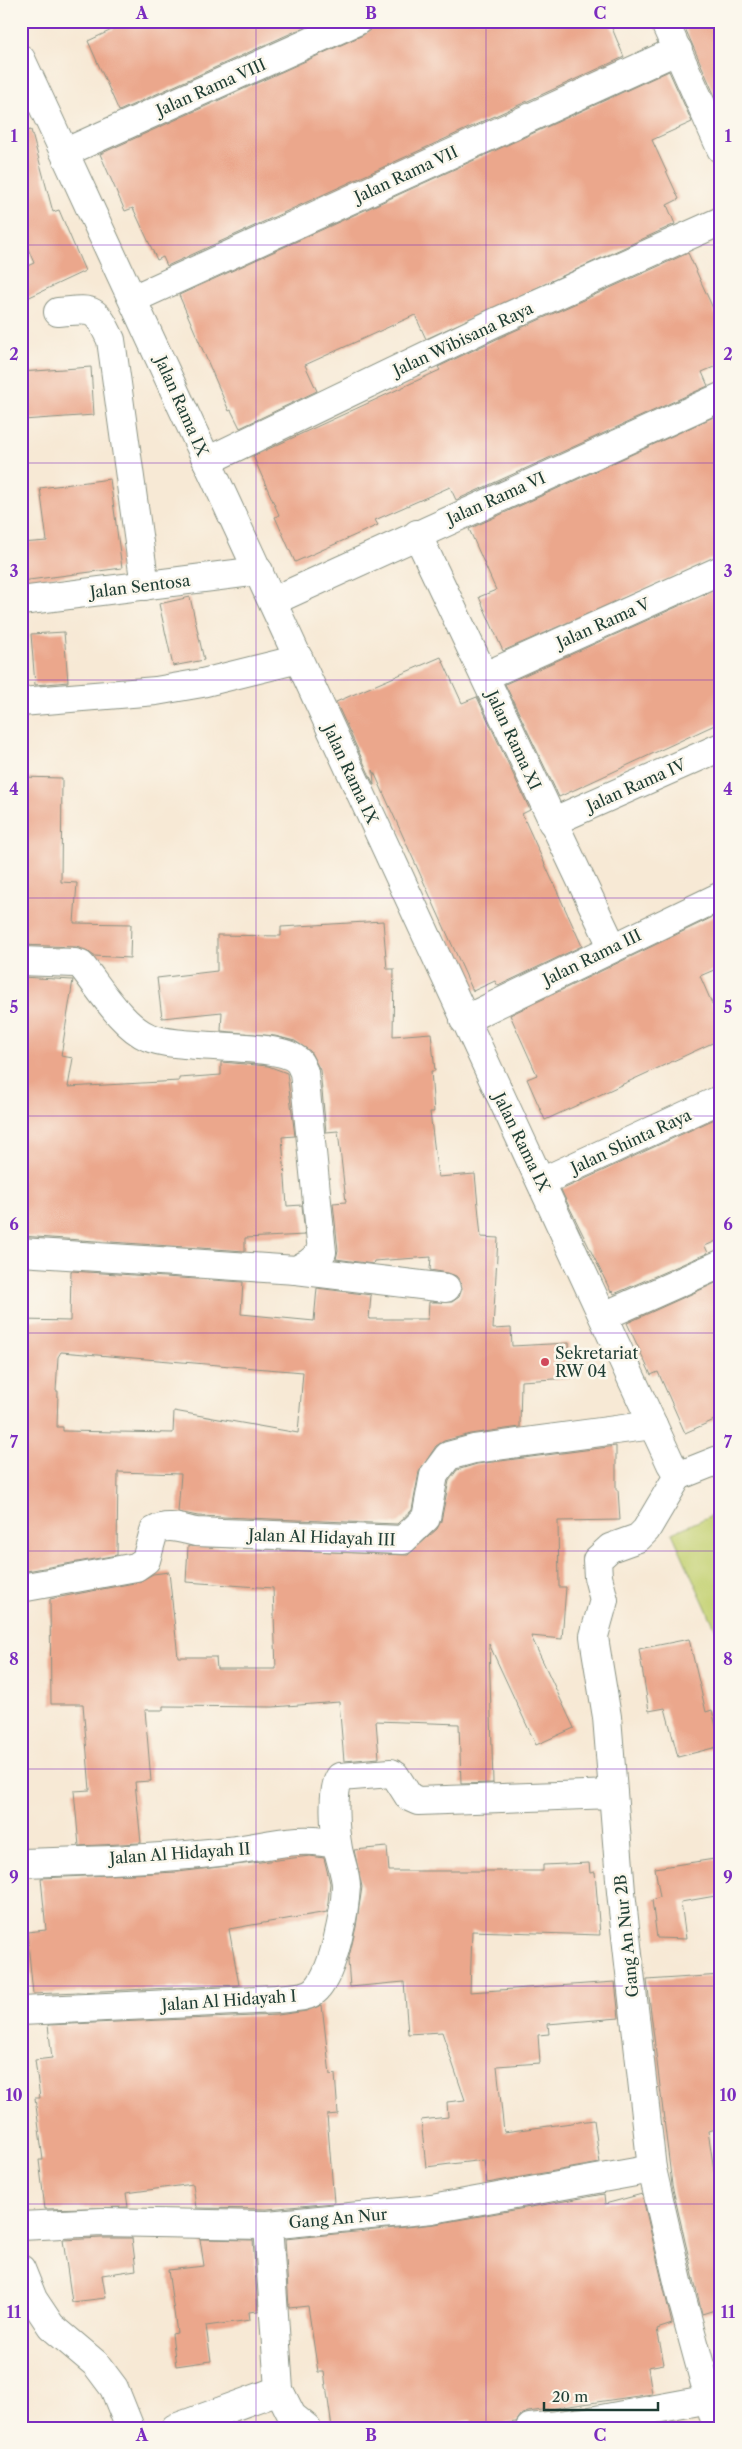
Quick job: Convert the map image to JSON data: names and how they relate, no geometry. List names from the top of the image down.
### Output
{
  "streets": {
    "street": [
      "Jalan Rama VIII",
      "Jalan Rama VII",
      "Jalan Wibisana Raya",
      "Jalan Rama IX",
      "Jalan Rama VI",
      "Jalan Sentosa",
      "Jalan Rama V",
      "Jalan Rama XI",
      "Jalan Rama IV",
      "Jalan Rama III",
      "Jalan Shinta Raya",
      "Jalan Al Hidayah III",
      "Jalan Al Hidayah II",
      "Gang An Nur 2B",
      "Jalan Al Hidayah I",
      "Gang An Nur"
    ]
  },
  "crossings": [
    ["Jalan Rama VIII", "Jalan Rama IX"],
    ["Jalan Rama VII", "Jalan Rama IX"],
    ["Jalan Wibisana Raya", "Jalan Rama IX"],
    ["Jalan Rama IX", "Jalan Rama VI"],
    ["Jalan Rama IX", "Jalan Sentosa"],
    ["Jalan Rama IX", "Jalan Rama III"],
    ["Jalan Rama IX", "Jalan Shinta Raya"],
    ["Jalan Rama IX", "Jalan Al Hidayah III"],
    ["Jalan Rama IX", "Gang An Nur 2B"],
    ["Jalan Rama VI", "Jalan Rama XI"],
    ["Jalan Rama V", "Jalan Rama XI"],
    ["Jalan Rama XI", "Jalan Rama IV"],
    ["Jalan Rama XI", "Jalan Rama III"],
    ["Jalan Al Hidayah II", "Jalan Al Hidayah I"],
    ["Gang An Nur 2B", "Gang An Nur"]
  ],
  "places": ["Sekretariat RW 04"],
  "scale_bar": "20 m",
  "grid": {
    "columns": ["A", "B", "C"],
    "rows": [
      "1",
      "2",
      "3",
      "4",
      "5",
      "6",
      "7",
      "8",
      "9",
      "10",
      "11"
    ]
  }
}
